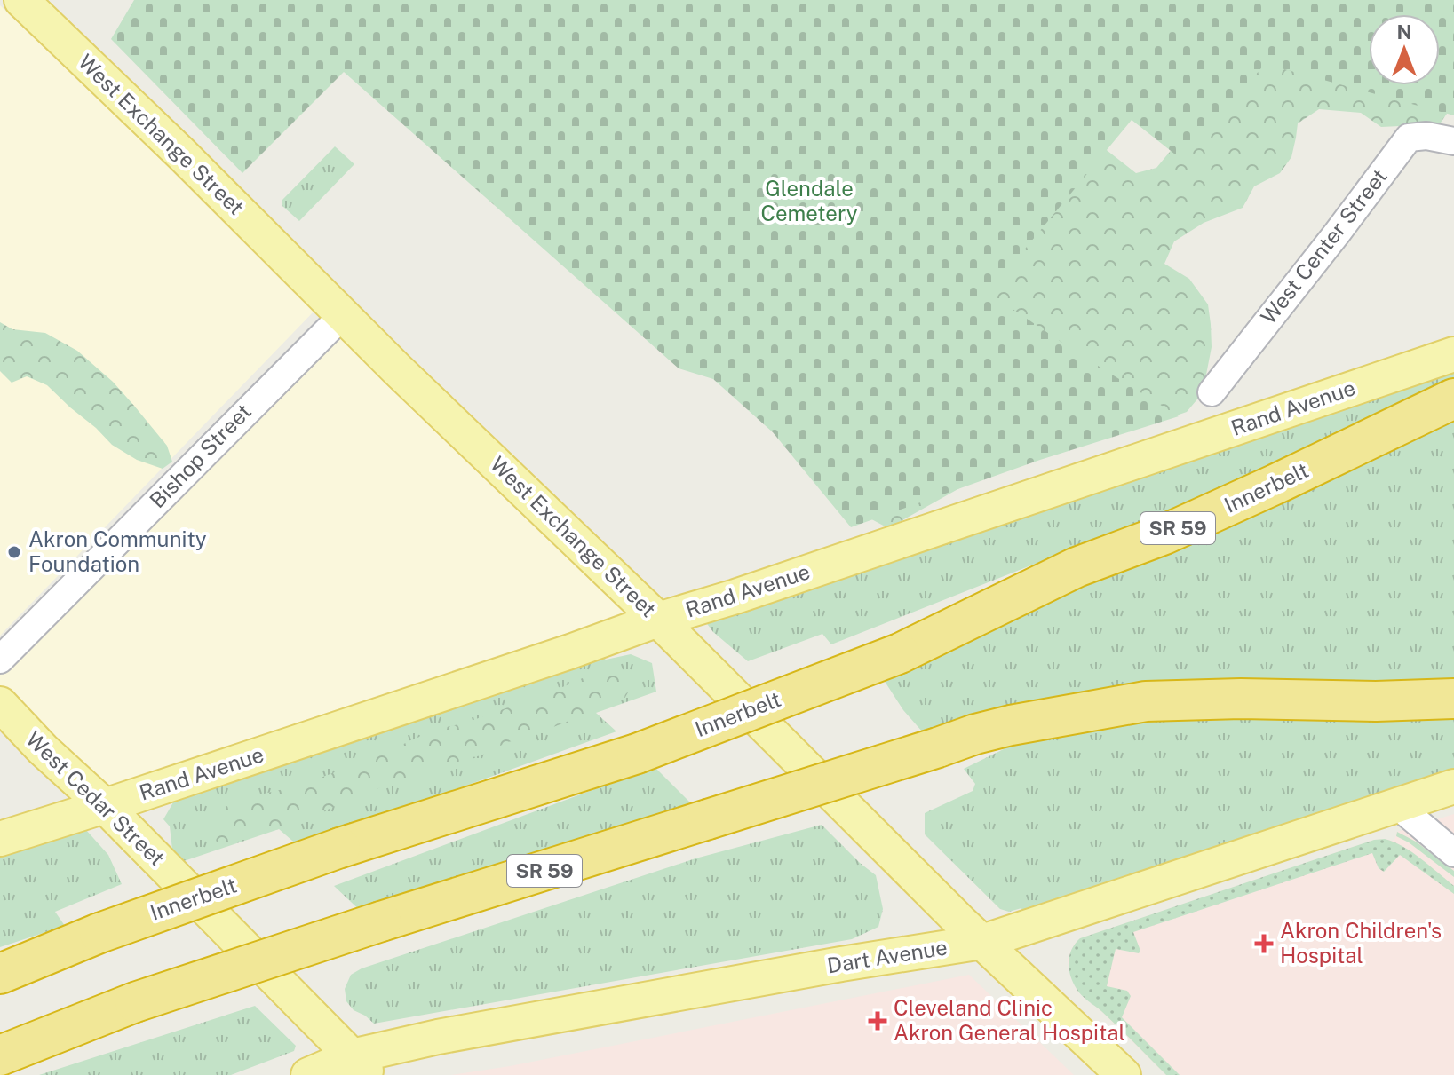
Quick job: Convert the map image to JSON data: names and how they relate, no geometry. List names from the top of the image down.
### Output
{
  "streets": {
    "highway": ["Innerbelt", "SR 59"],
    "main road": [
      "West Exchange Street",
      "Rand Avenue",
      "West Cedar Street",
      "Dart Avenue"
    ],
    "street": ["West Center Street", "Bishop Street"]
  },
  "crossings": [
    ["West Exchange Street", "Rand Avenue"],
    ["West Exchange Street", "Bishop Street"],
    ["West Exchange Street", "Dart Avenue"],
    ["Rand Avenue", "West Cedar Street"],
    ["West Cedar Street", "Dart Avenue"]
  ],
  "parks": ["Glendale Cemetery"],
  "places": {
    "other": ["Akron Community Foundation"],
    "health": ["Akron Children's Hospital", "Cleveland Clinic Akron General Hospital"]
  },
  "north": "top"
}
